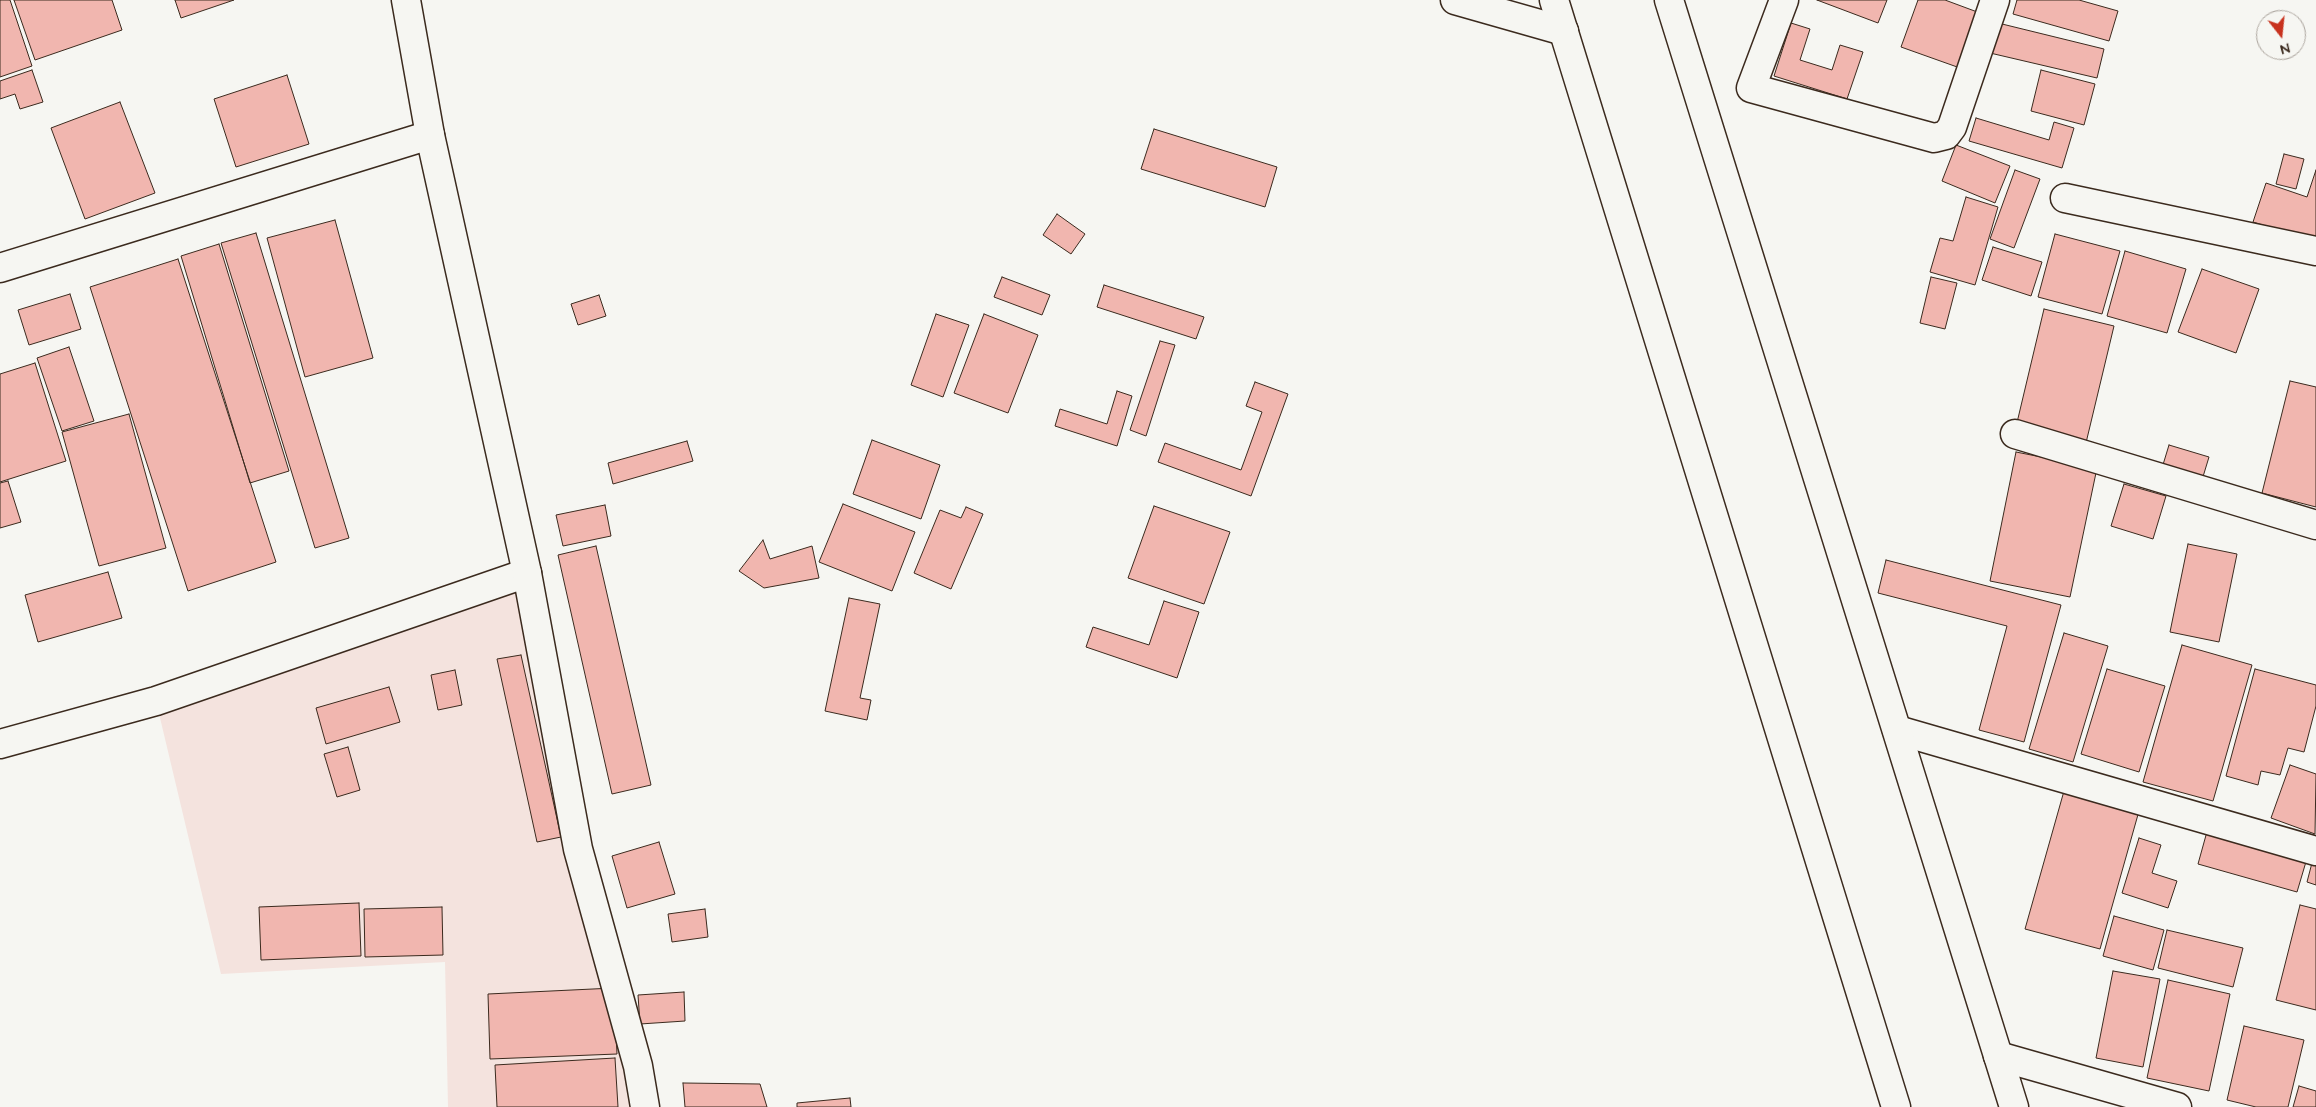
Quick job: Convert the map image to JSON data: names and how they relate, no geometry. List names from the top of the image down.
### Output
{
  "north": "bottom"
}
